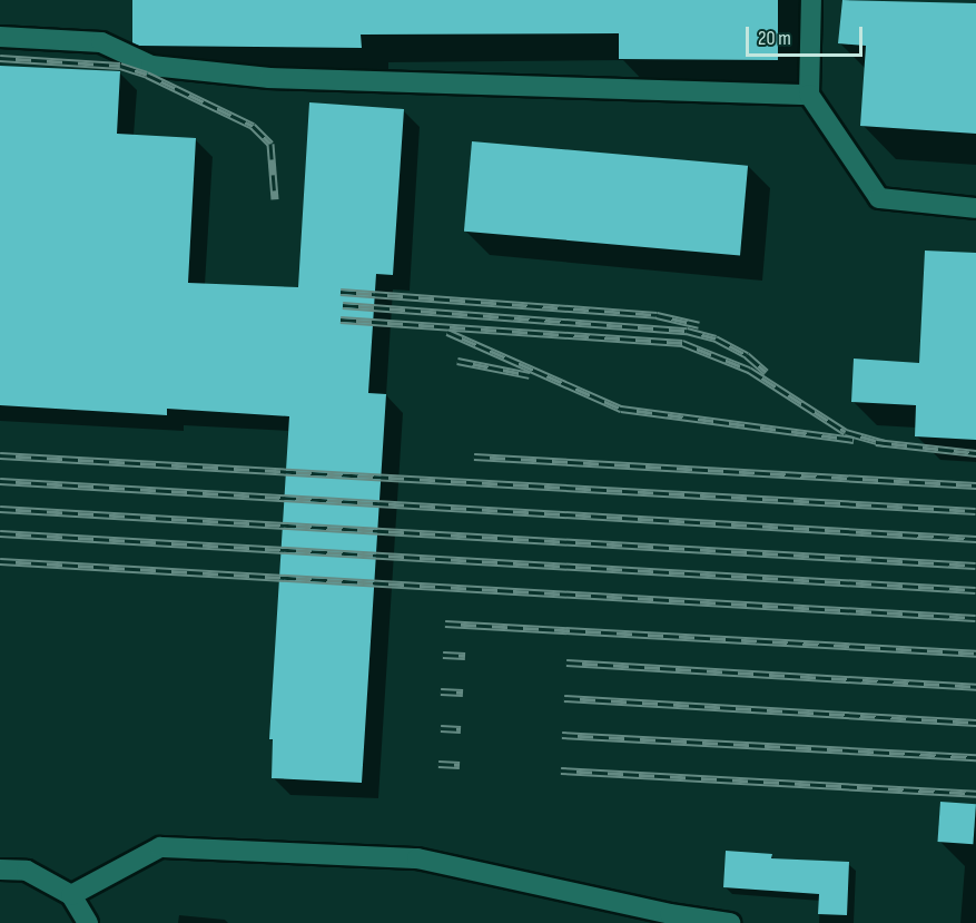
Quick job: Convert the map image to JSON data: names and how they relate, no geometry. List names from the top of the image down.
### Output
{
  "scale_bar": "20 m"
}
